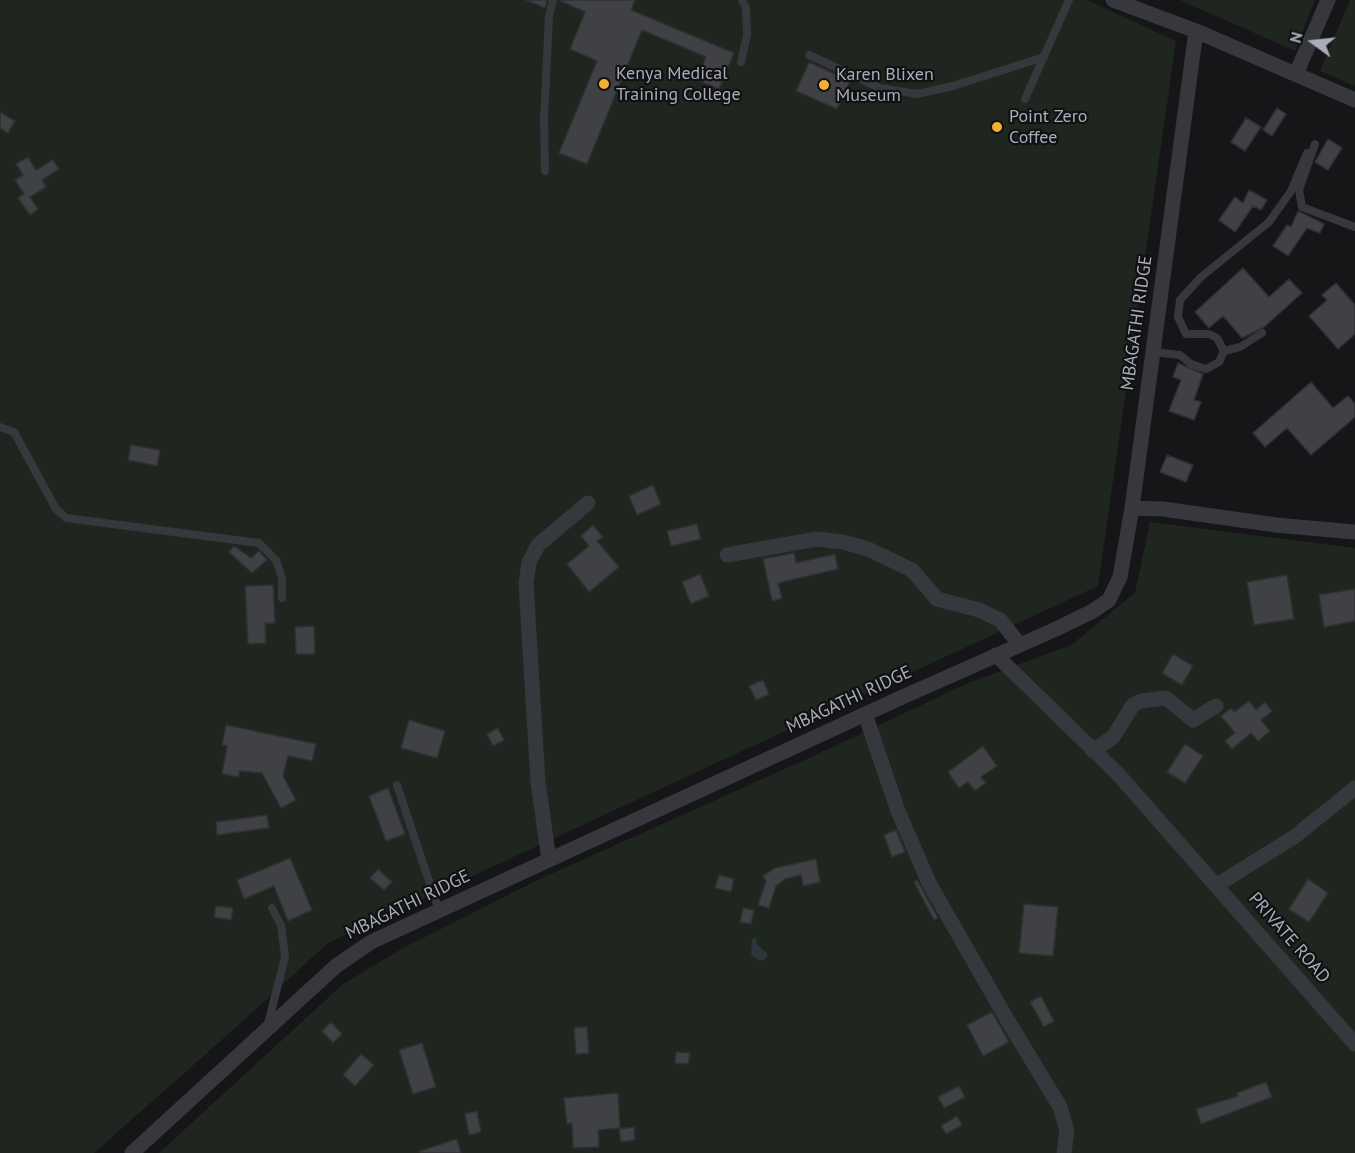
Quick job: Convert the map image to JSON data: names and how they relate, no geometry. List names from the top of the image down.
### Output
{
  "streets": {
    "street": ["MBAGATHI RIDGE", "PRIVATE ROAD"]
  },
  "crossings": [
    ["MBAGATHI RIDGE", "PRIVATE ROAD"]
  ],
  "places": ["Kenya Medical Training College", "Karen Blixen Museum", "Point Zero Coffee"],
  "north": "left"
}
